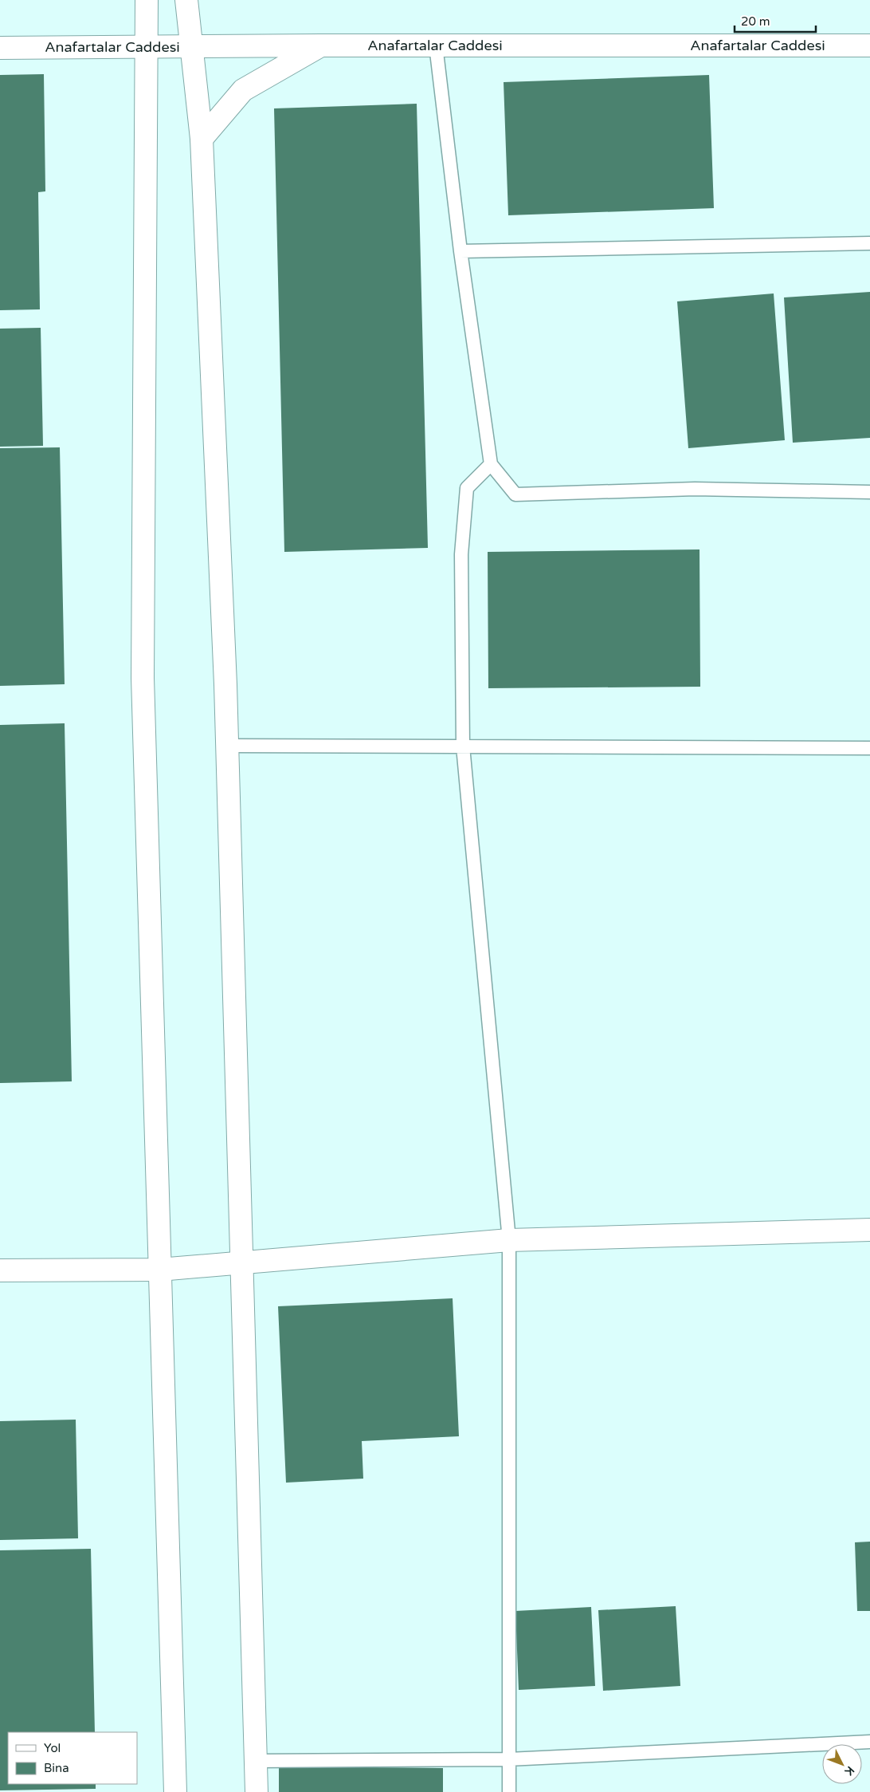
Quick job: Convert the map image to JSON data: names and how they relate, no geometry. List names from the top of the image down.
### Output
{
  "streets": {
    "main road": ["Anafartalar Caddesi"]
  },
  "legend": ["Yol", "Bina"],
  "scale_bar": "20 m",
  "north": "bottom right"
}
